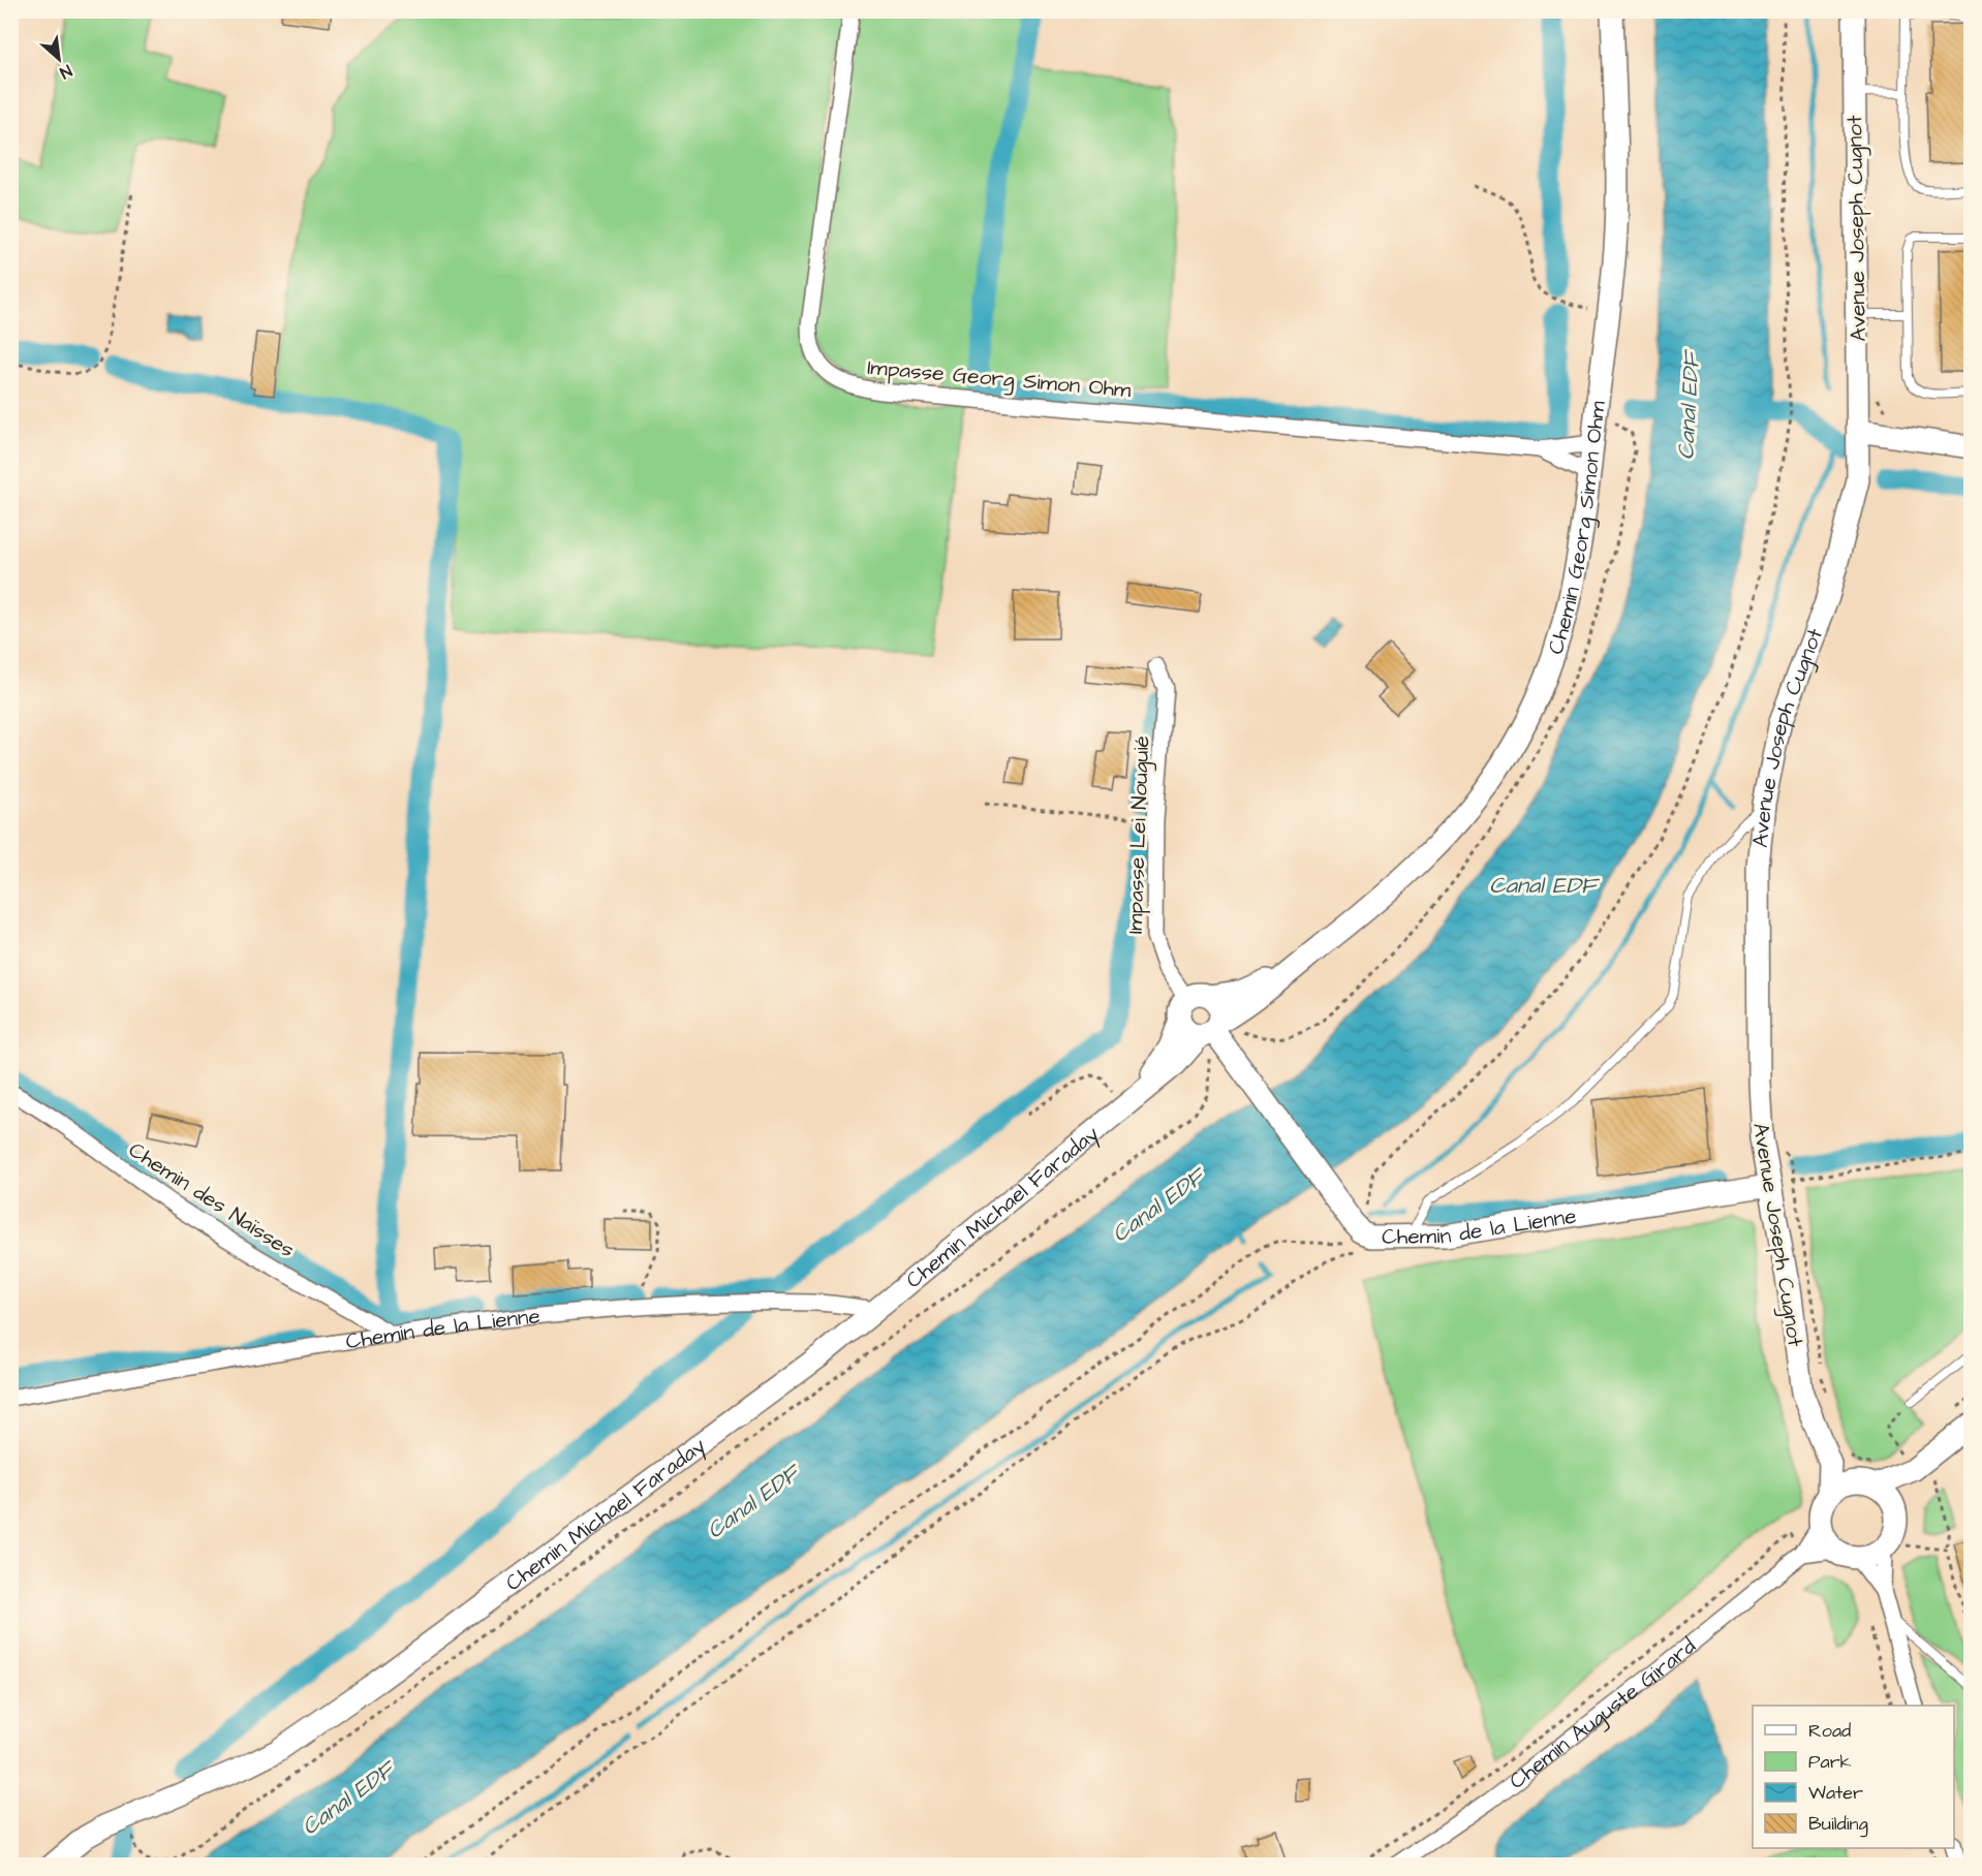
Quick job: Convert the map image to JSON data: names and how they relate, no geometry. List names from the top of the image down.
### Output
{
  "streets": {
    "main road": [
      "Avenue Joseph Cugnot",
      "Chemin Georg Simon Ohm",
      "Chemin Michael Faraday",
      "Chemin de la Lienne"
    ],
    "street": [
      "Impasse Georg Simon Ohm",
      "Impasse Lei Nouguié",
      "Chemin des Naïsses",
      "Chemin Auguste Girard"
    ]
  },
  "crossings": [
    ["Avenue Joseph Cugnot", "Chemin de la Lienne"],
    ["Avenue Joseph Cugnot", "Chemin Auguste Girard"],
    ["Impasse Georg Simon Ohm", "Chemin Georg Simon Ohm"],
    ["Chemin Georg Simon Ohm", "Impasse Lei Nouguié"],
    ["Chemin Georg Simon Ohm", "Chemin Michael Faraday"],
    ["Chemin Georg Simon Ohm", "Chemin de la Lienne"],
    ["Impasse Lei Nouguié", "Chemin Michael Faraday"],
    ["Impasse Lei Nouguié", "Chemin de la Lienne"],
    ["Chemin des Naïsses", "Chemin de la Lienne"],
    ["Chemin Michael Faraday", "Chemin de la Lienne"]
  ],
  "water": ["Canal EDF"],
  "legend": [
    "Road",
    "Park",
    "Water",
    "Building"
  ],
  "north": "bottom right"
}
